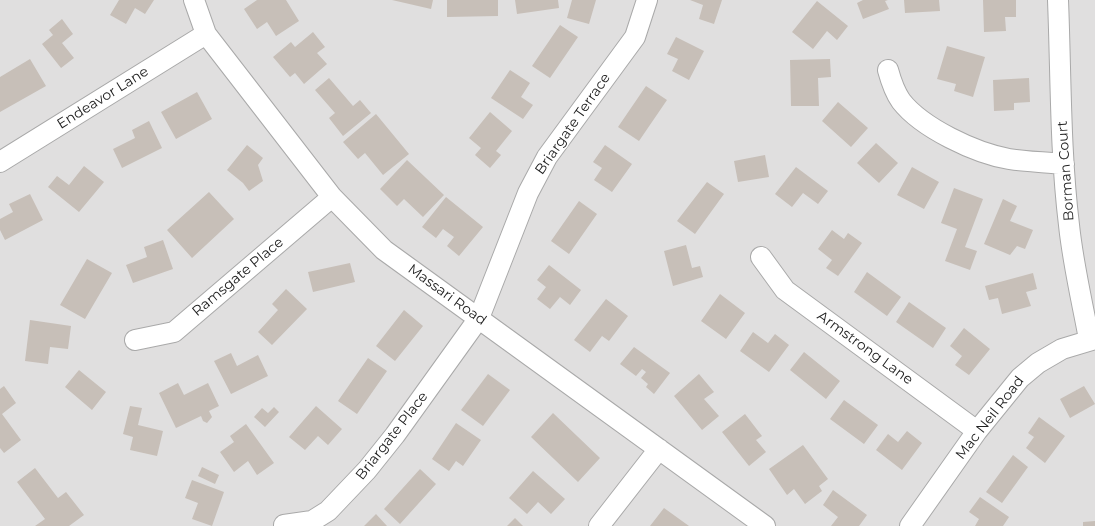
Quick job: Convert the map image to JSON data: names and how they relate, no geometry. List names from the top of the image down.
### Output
{
  "streets": {
    "street": [
      "Endeavor Lane",
      "Briargate Terrace",
      "Borman Court",
      "Ramsgate Place",
      "Massari Road",
      "Armstrong Lane",
      "Mac Neil Road",
      "Briargate Place"
    ]
  },
  "crossings": [
    ["Endeavor Lane", "Massari Road"],
    ["Briargate Terrace", "Massari Road"],
    ["Briargate Terrace", "Briargate Place"],
    ["Borman Court", "Mac Neil Road"],
    ["Ramsgate Place", "Massari Road"],
    ["Massari Road", "Briargate Place"],
    ["Armstrong Lane", "Mac Neil Road"]
  ]
}
